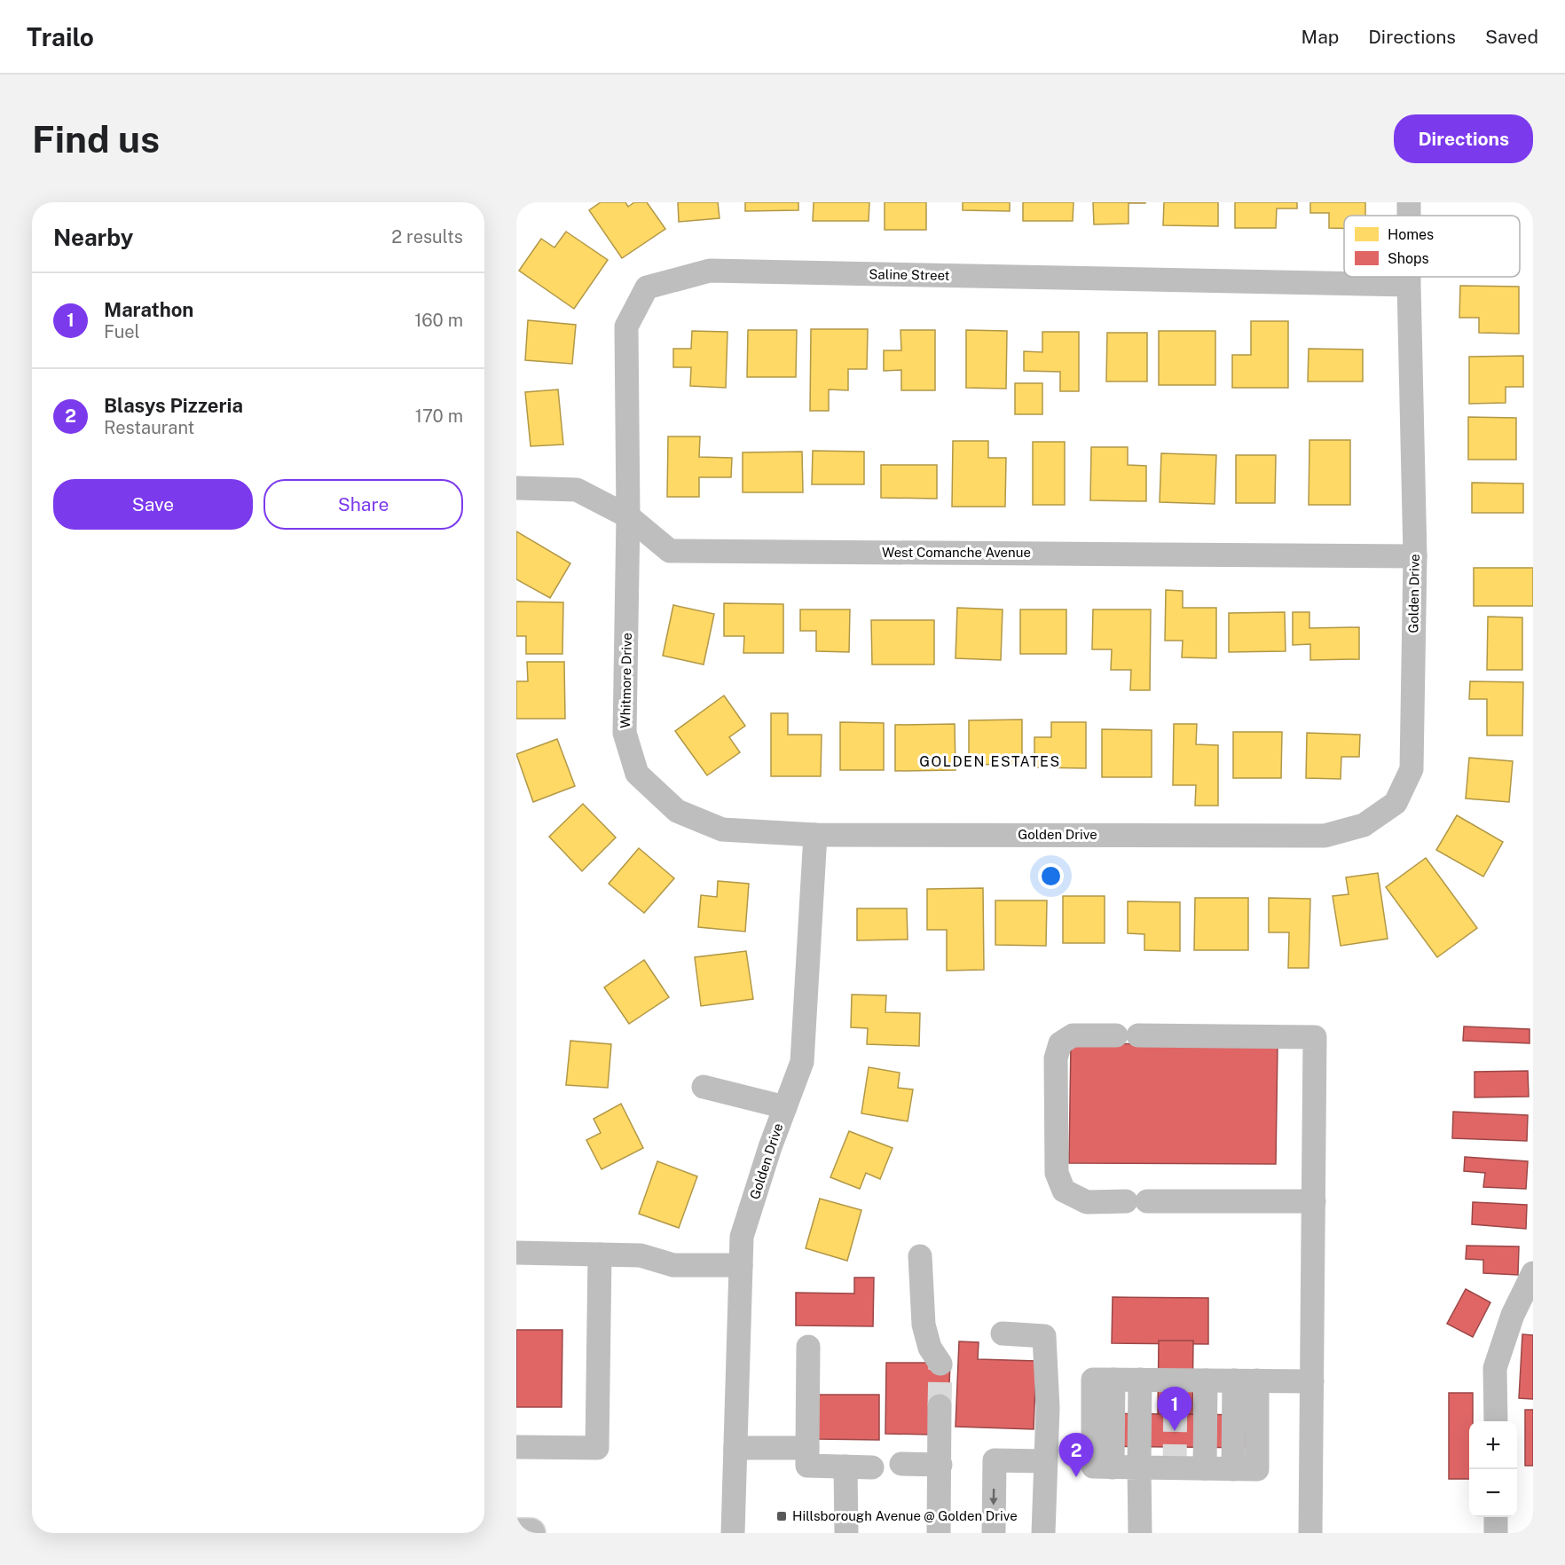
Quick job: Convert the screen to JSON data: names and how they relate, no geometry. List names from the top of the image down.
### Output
{
  "streets": {
    "street": [
      "Saline Street",
      "West Comanche Avenue",
      "Golden Drive",
      "Whitmore Drive"
    ]
  },
  "crossings": [
    ["Saline Street", "West Comanche Avenue"],
    ["Saline Street", "Golden Drive"],
    ["Saline Street", "Whitmore Drive"],
    ["West Comanche Avenue", "Golden Drive"],
    ["West Comanche Avenue", "Whitmore Drive"],
    ["Golden Drive", "Whitmore Drive"]
  ],
  "districts": ["GOLDEN ESTATES"],
  "places": {
    "transit": ["Hillsborough Avenue @ Golden Drive"]
  },
  "legend": ["Homes", "Shops"],
  "page": {
    "header": "Trailo",
    "nav": ["Map", "Directions", "Saved"],
    "buttons": [
      "Directions",
      ["Save", "Share"]
    ],
    "title": "Find us",
    "heading": ["Nearby", "2 results"],
    "list": [
      {
        "mark": "1",
        "name": "Marathon",
        "note": "Fuel",
        "value": "160 m"
      },
      {
        "mark": "2",
        "name": "Blasys Pizzeria",
        "note": "Restaurant",
        "value": "170 m"
      }
    ],
    "pins": ["1", "2"],
    "map_buttons": ["+", "−"]
  }
}
